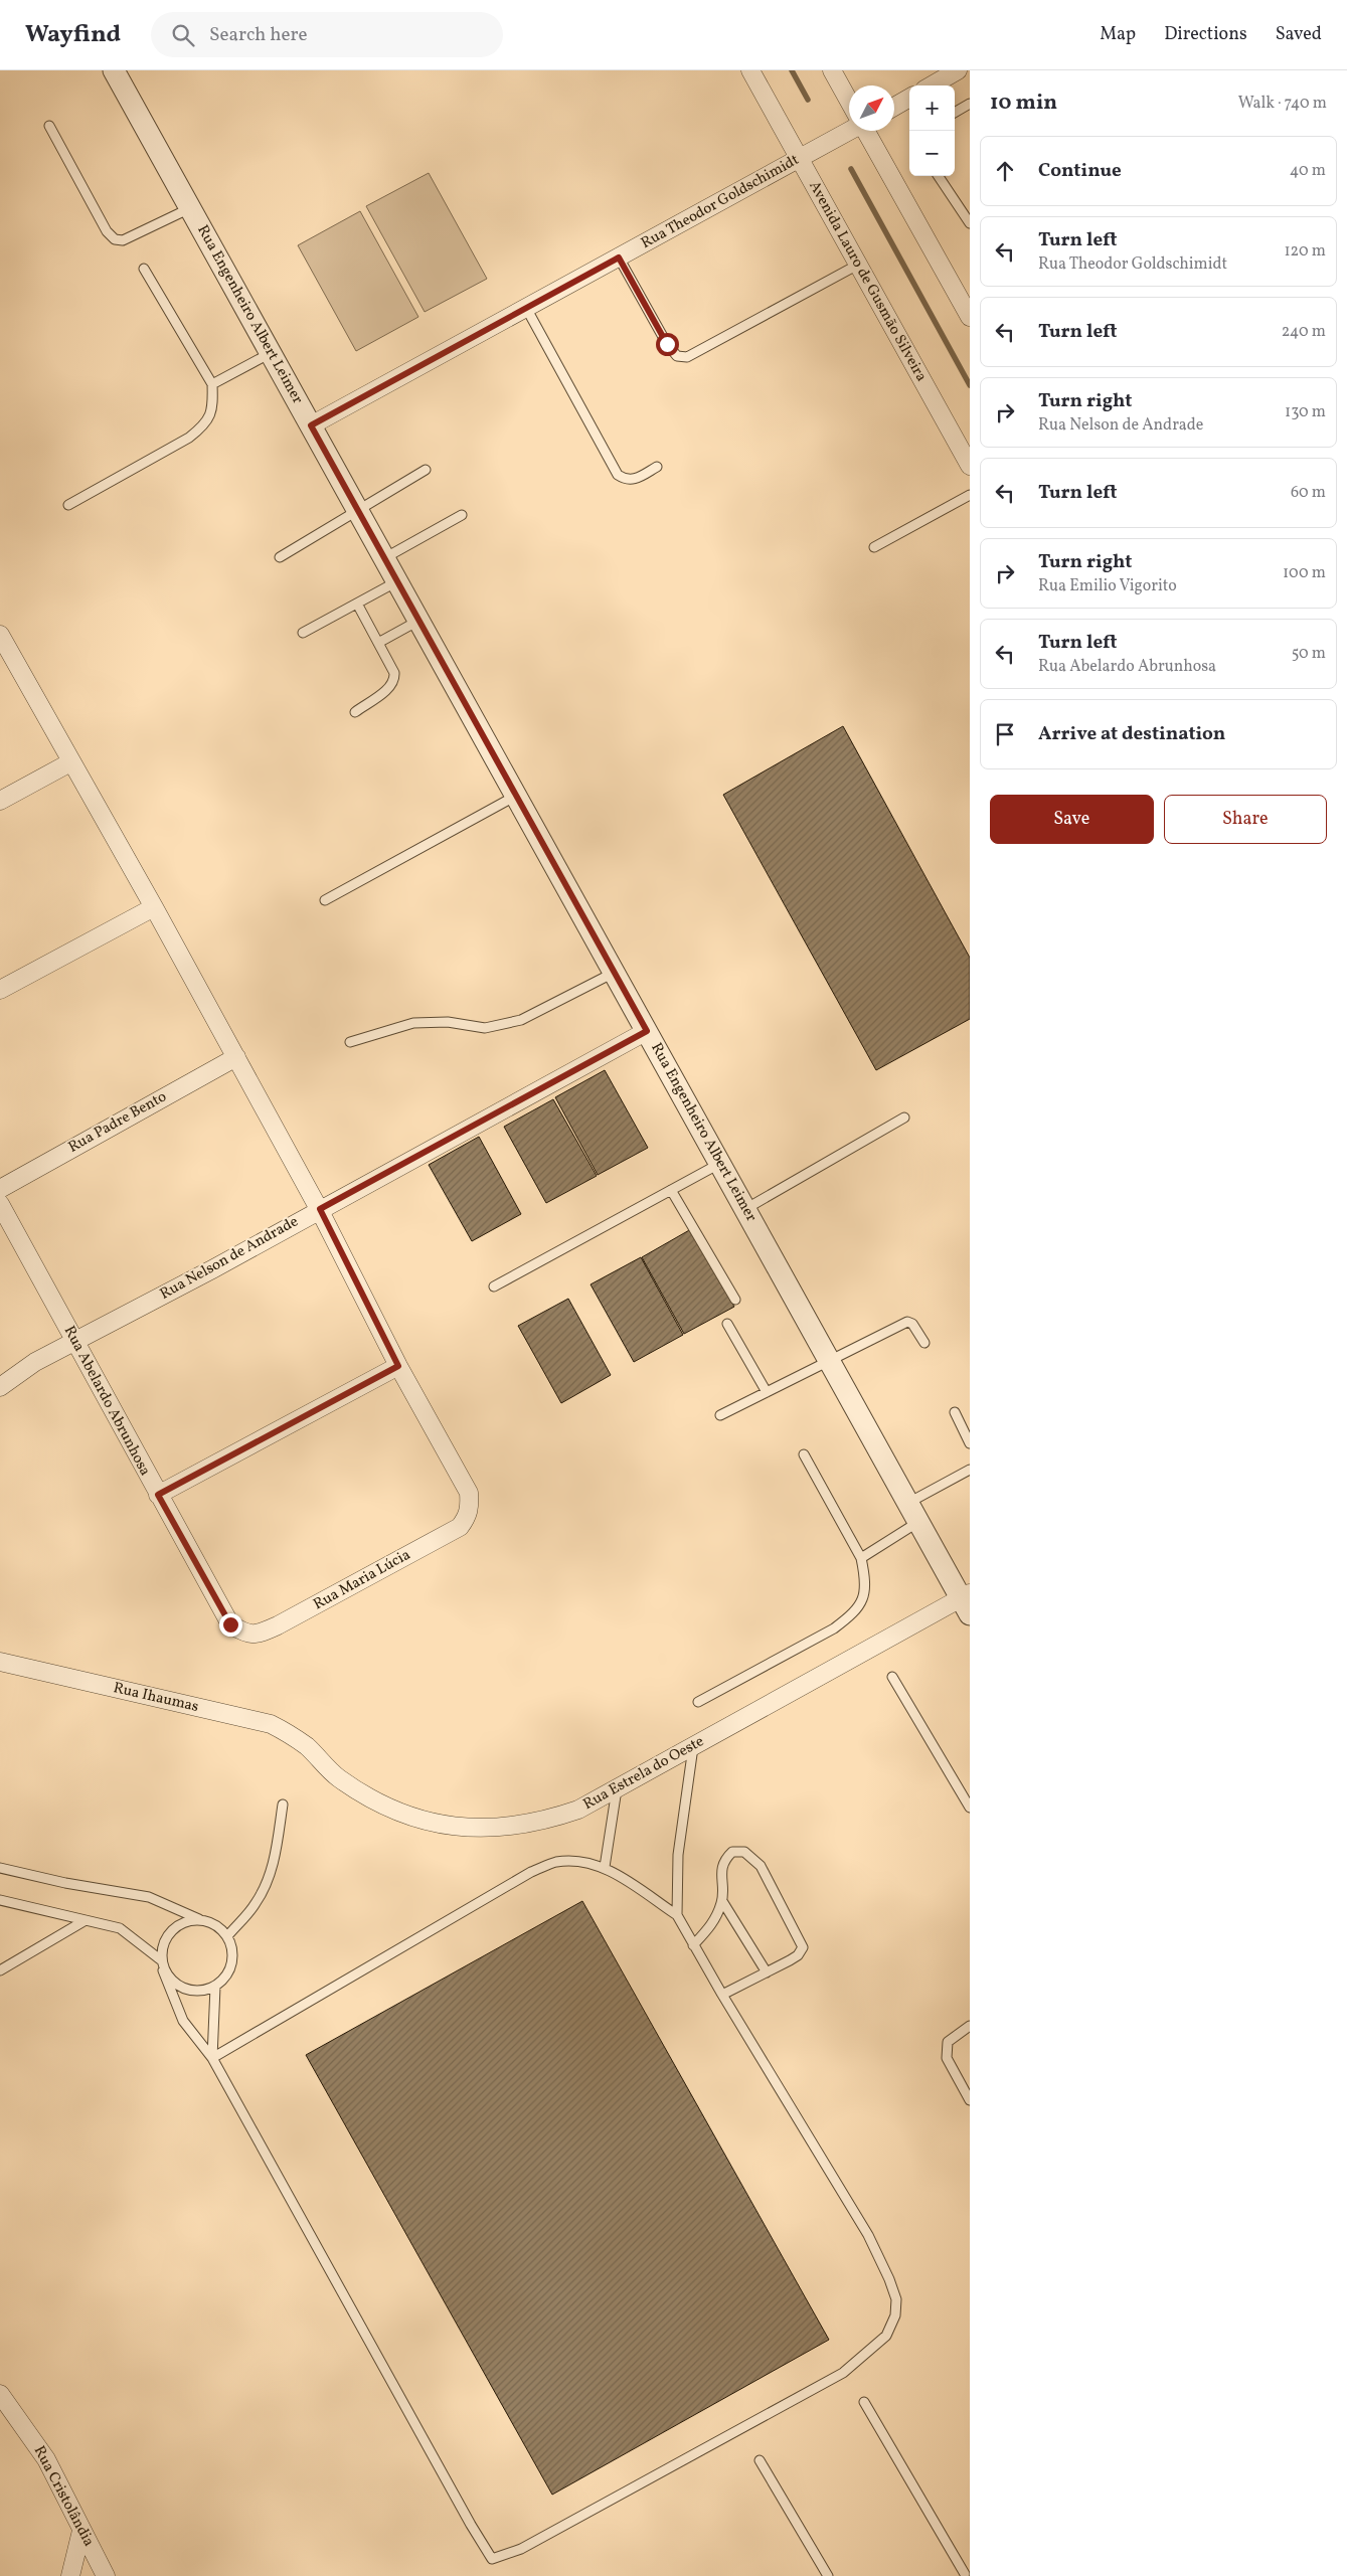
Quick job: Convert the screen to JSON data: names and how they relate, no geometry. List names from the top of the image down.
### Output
{
  "streets": {
    "street": [
      "Rua Theodor Goldschimidt",
      "Avenida Lauro de Gusmão Silveira",
      "Rua Engenheiro Albert Leimer",
      "Rua Padre Bento",
      "Rua Nelson de Andrade",
      "Rua Abelardo Abrunhosa",
      "Rua Maria Lúcia",
      "Rua Ihaumas",
      "Rua Estrela do Oeste",
      "Rua Cristolândia"
    ]
  },
  "crossings": [
    ["Rua Theodor Goldschimidt", "Avenida Lauro de Gusmão Silveira"],
    ["Rua Theodor Goldschimidt", "Rua Engenheiro Albert Leimer"],
    ["Rua Engenheiro Albert Leimer", "Rua Nelson de Andrade"],
    ["Rua Engenheiro Albert Leimer", "Rua Estrela do Oeste"],
    ["Rua Nelson de Andrade", "Rua Abelardo Abrunhosa"],
    ["Rua Abelardo Abrunhosa", "Rua Maria Lúcia"],
    ["Rua Ihaumas", "Rua Estrela do Oeste"]
  ],
  "north": "top right",
  "page": {
    "header": "Wayfind",
    "search": "Search here",
    "nav": ["Map", "Directions", "Saved"],
    "heading": ["10 min", "Walk · 740 m"],
    "map_buttons": ["+", "−"],
    "list": [
      ["Continue", "40 m"],
      ["Turn left", "Rua Theodor Goldschimidt", "120 m"],
      ["Turn left", "240 m"],
      ["Turn right", "Rua Nelson de Andrade", "130 m"],
      ["Turn left", "60 m"],
      ["Turn right", "Rua Emilio Vigorito", "100 m"],
      ["Turn left", "Rua Abelardo Abrunhosa", "50 m"],
      "Arrive at destination"
    ],
    "buttons": ["Save", "Share"]
  }
}
